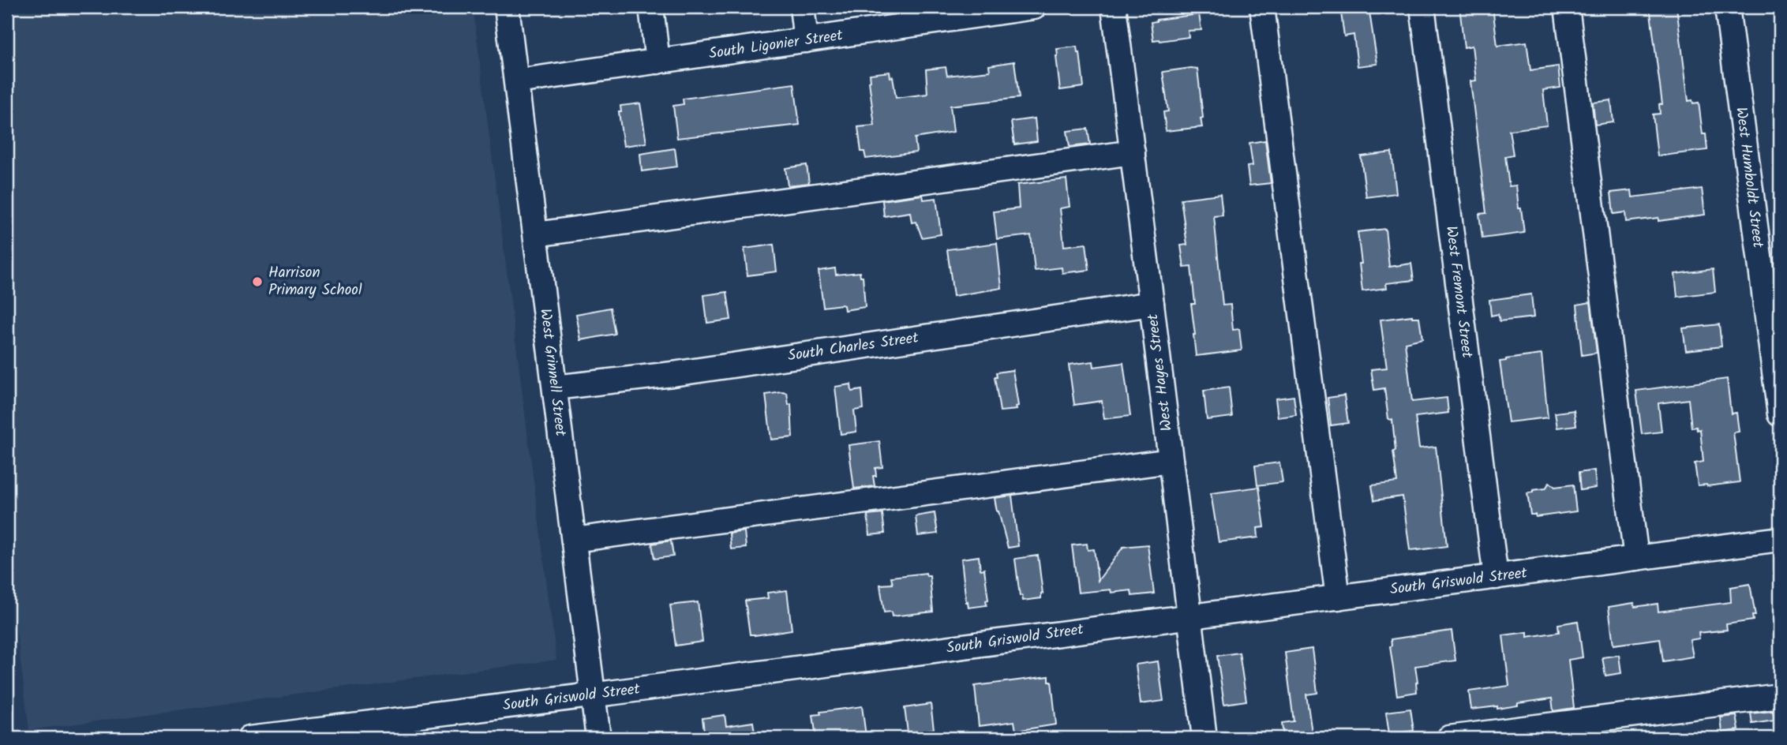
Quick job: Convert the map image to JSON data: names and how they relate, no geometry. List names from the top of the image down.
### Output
{
  "streets": {
    "street": [
      "South Ligonier Street",
      "West Humboldt Street",
      "West Fremont Street",
      "South Charles Street",
      "West Grinnell Street",
      "West Hayes Street",
      "South Griswold Street"
    ]
  },
  "crossings": [
    ["South Ligonier Street", "West Grinnell Street"],
    ["West Fremont Street", "South Griswold Street"],
    ["South Charles Street", "West Grinnell Street"],
    ["South Charles Street", "West Hayes Street"],
    ["West Grinnell Street", "South Griswold Street"],
    ["West Hayes Street", "South Griswold Street"]
  ],
  "places": ["Harrison Primary School"]
}
